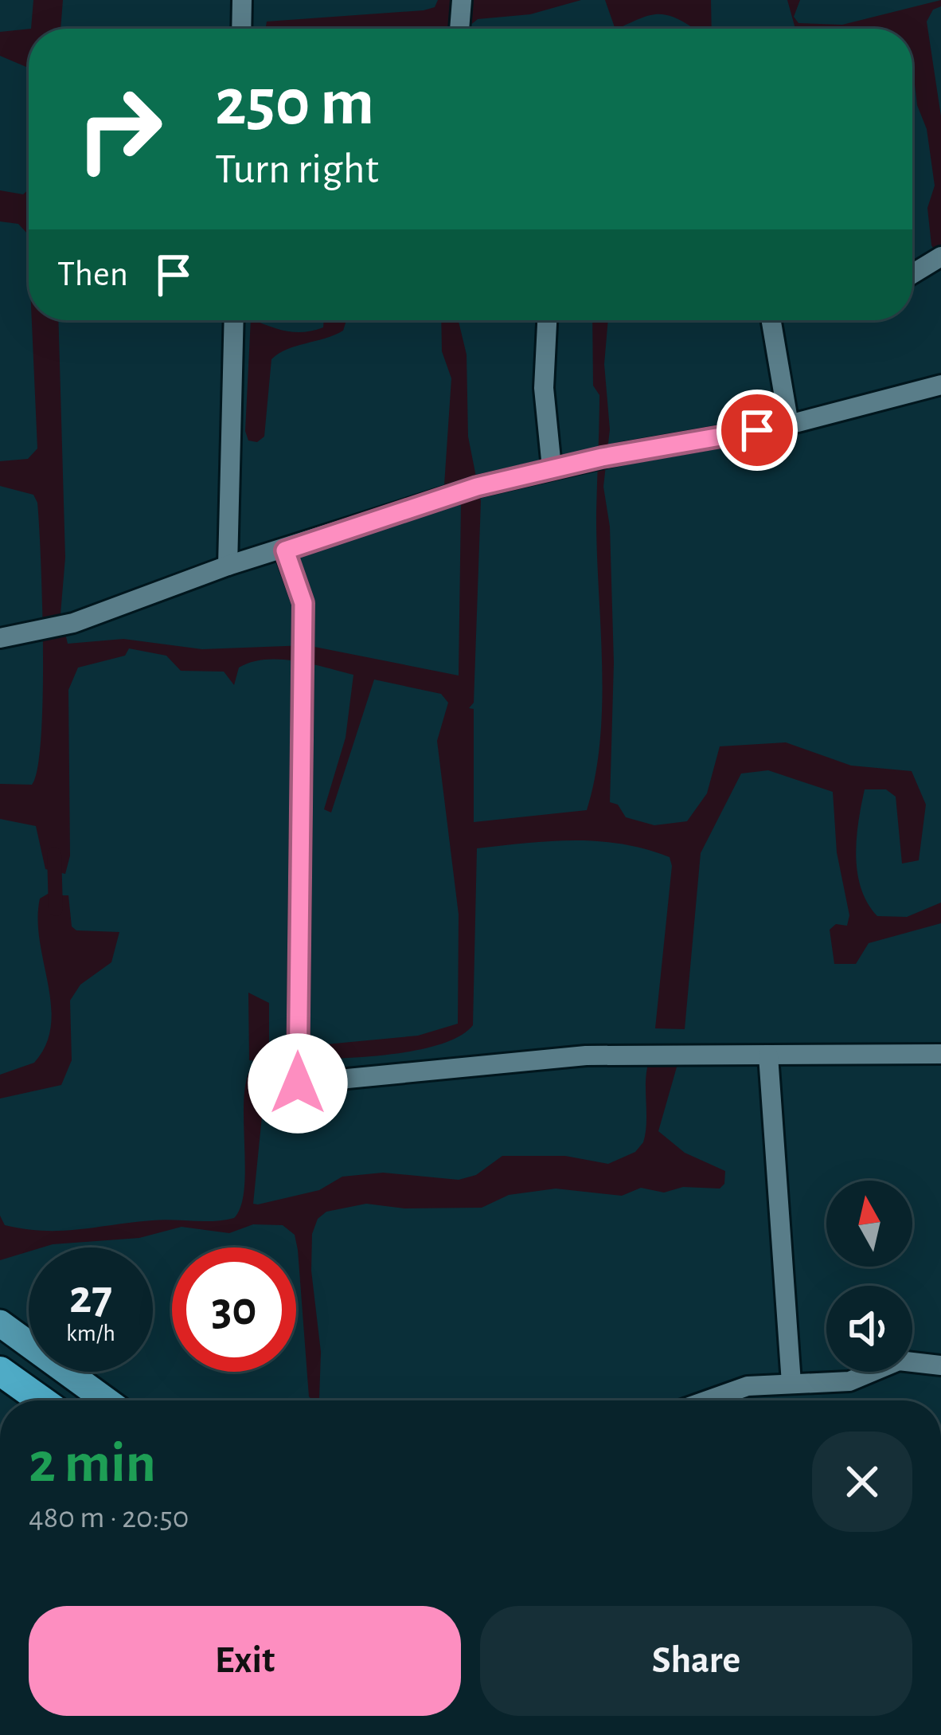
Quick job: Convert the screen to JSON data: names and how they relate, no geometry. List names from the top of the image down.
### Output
{
  "north": "top",
  "page": {
    "turn": ["250 m", "Turn right"],
    "then": "Then",
    "speed": "27 km/h",
    "limit": "30",
    "heading": ["2 min", "480 m · 20:50"],
    "buttons": ["Exit", "Share"]
  }
}
